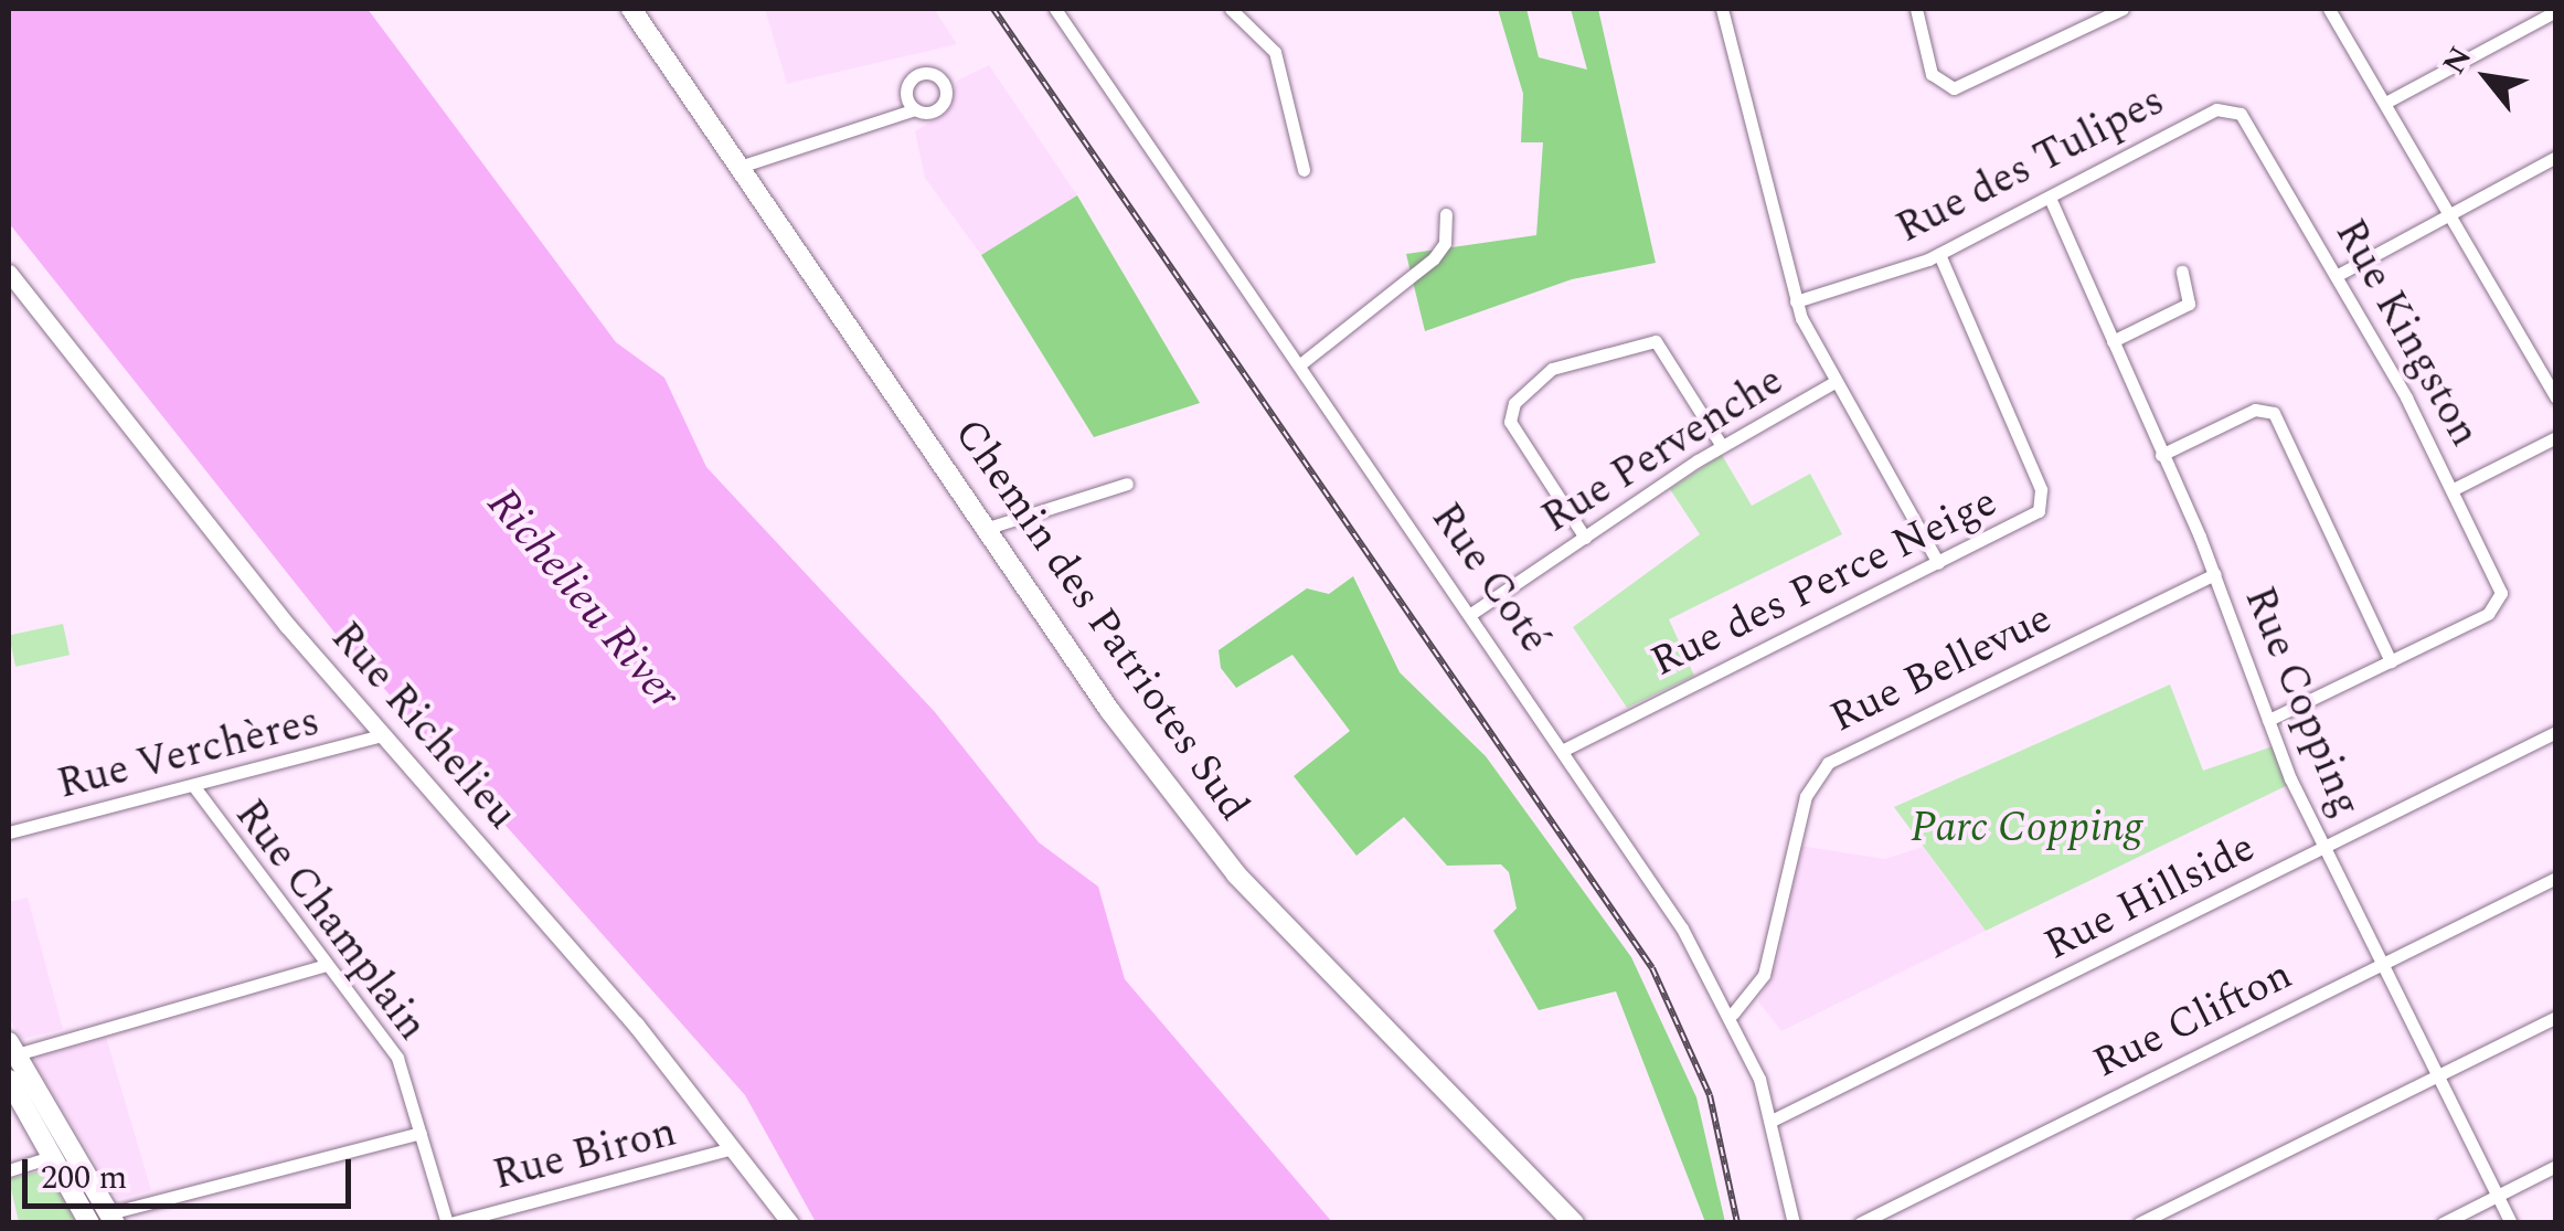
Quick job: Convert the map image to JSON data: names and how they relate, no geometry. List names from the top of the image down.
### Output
{
  "streets": {
    "main road": ["Chemin des Patriotes Sud", "Rue Richelieu"],
    "street": [
      "Rue des Tulipes",
      "Rue Kingston",
      "Rue Pervenche",
      "Rue Coté",
      "Rue des Perce Neige",
      "Rue Bellevue",
      "Rue Copping",
      "Rue Verchères",
      "Rue Hillside",
      "Rue Champlain",
      "Rue Clifton",
      "Rue Biron"
    ]
  },
  "crossings": [
    ["Rue des Tulipes", "Rue Kingston"],
    ["Rue des Tulipes", "Rue des Perce Neige"],
    ["Rue des Tulipes", "Rue Copping"],
    ["Rue Pervenche", "Rue Coté"],
    ["Rue Coté", "Rue des Perce Neige"],
    ["Rue Coté", "Rue Bellevue"],
    ["Rue Coté", "Rue Hillside"],
    ["Rue Bellevue", "Rue Copping"],
    ["Rue Copping", "Rue Hillside"],
    ["Rue Copping", "Rue Clifton"],
    ["Rue Richelieu", "Rue Verchères"],
    ["Rue Richelieu", "Rue Biron"],
    ["Rue Verchères", "Rue Champlain"],
    ["Rue Champlain", "Rue Biron"]
  ],
  "water": ["Richelieu River"],
  "parks": ["Parc Copping"],
  "scale_bar": "200 m",
  "north": "top left"
}
